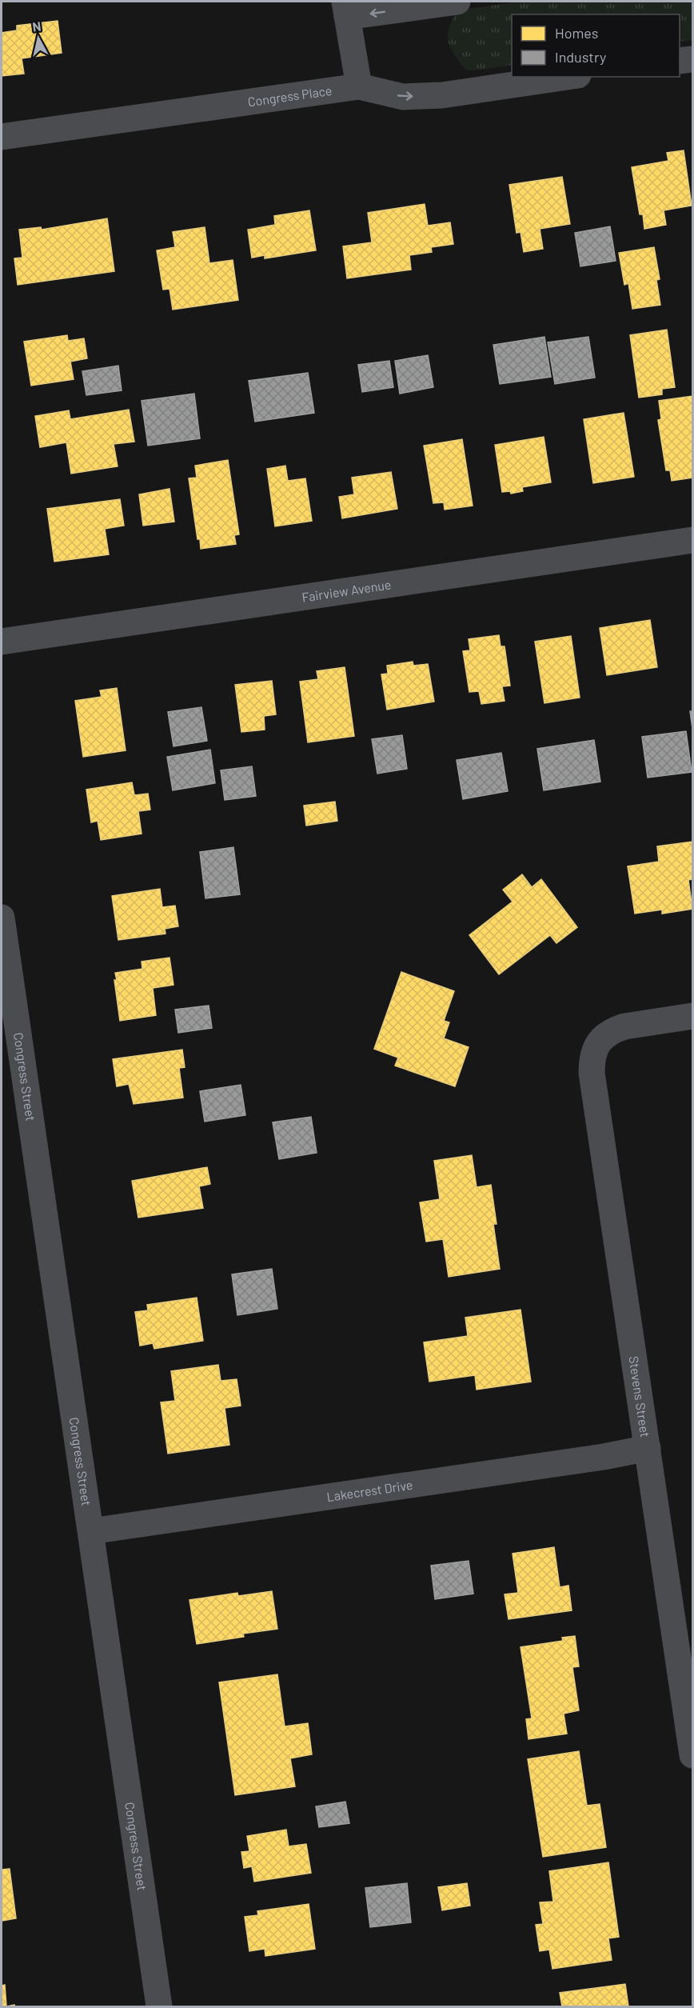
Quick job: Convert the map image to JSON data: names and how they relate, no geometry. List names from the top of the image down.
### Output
{
  "streets": {
    "street": [
      "Congress Place",
      "Fairview Avenue",
      "Congress Street",
      "Stevens Street",
      "Lakecrest Drive"
    ]
  },
  "crossings": [
    ["Congress Street", "Lakecrest Drive"],
    ["Stevens Street", "Lakecrest Drive"]
  ],
  "legend": ["Homes", "Industry"],
  "north": "top"
}
